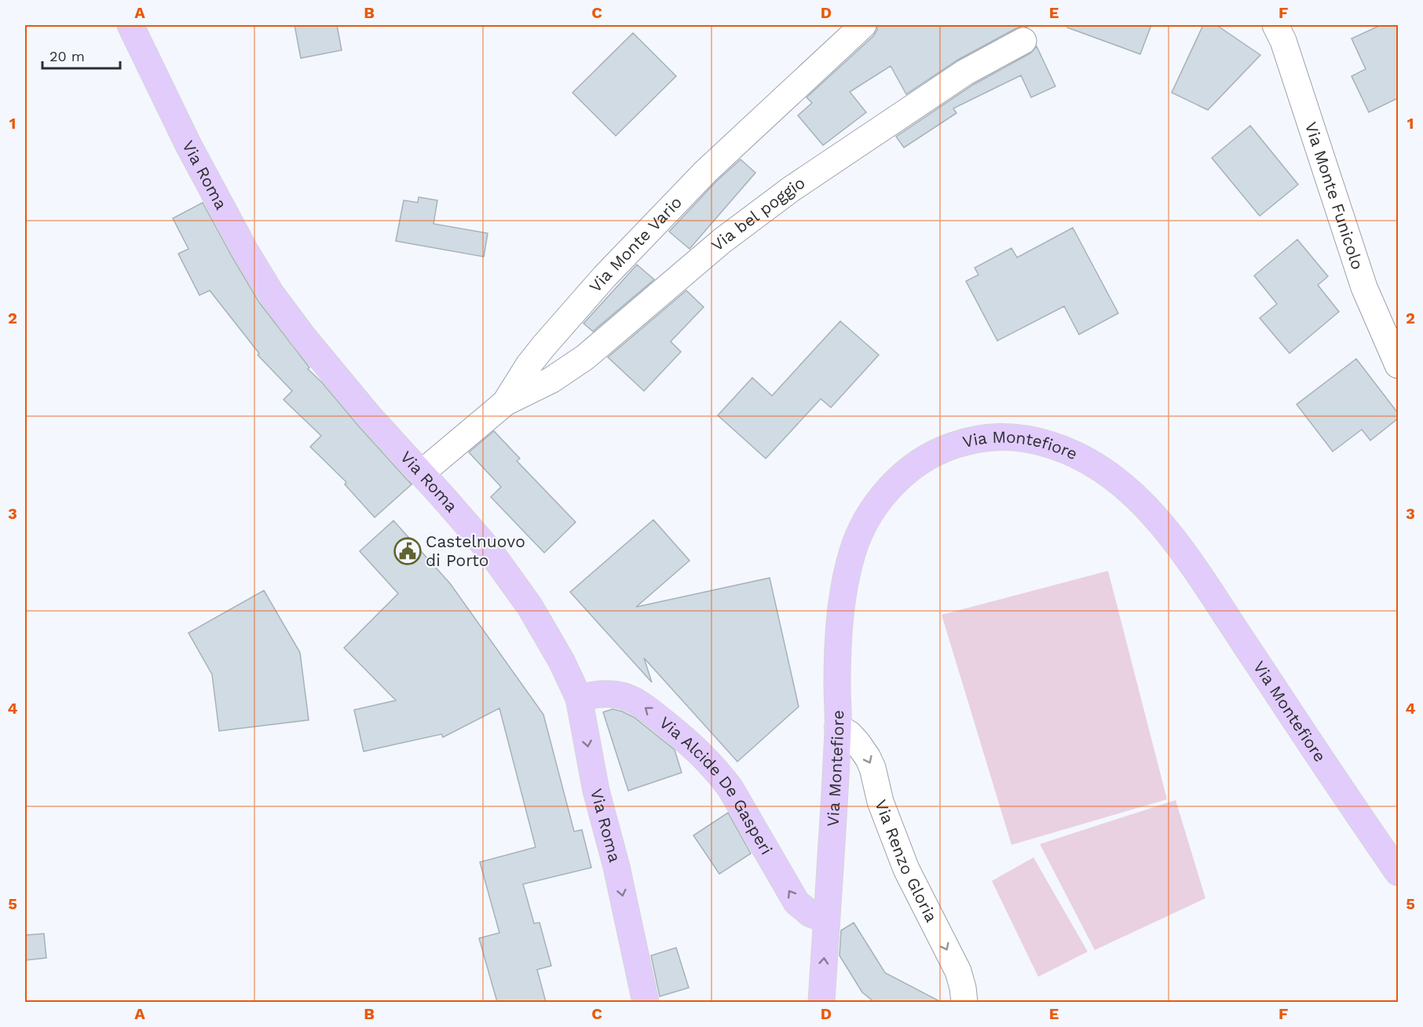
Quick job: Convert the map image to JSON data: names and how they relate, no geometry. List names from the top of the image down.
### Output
{
  "streets": {
    "main road": ["Via Roma", "Via Montefiore", "Via Alcide De Gasperi"],
    "street": [
      "Via Monte Funicolo",
      "Via bel poggio",
      "Via Monte Vario",
      "Via Renzo Gloria"
    ]
  },
  "crossings": [
    ["Via Roma", "Via Monte Vario"],
    ["Via Roma", "Via Alcide De Gasperi"],
    ["Via bel poggio", "Via Monte Vario"],
    ["Via Montefiore", "Via Alcide De Gasperi"],
    ["Via Montefiore", "Via Renzo Gloria"]
  ],
  "one_way": ["Via Alcide De Gasperi", "Via Renzo Gloria"],
  "places": {
    "public building": ["Castelnuovo di Porto"]
  },
  "scale_bar": "20 m",
  "grid": {
    "columns": [
      "A",
      "B",
      "C",
      "D",
      "E",
      "F"
    ],
    "rows": [
      "1",
      "2",
      "3",
      "4",
      "5"
    ]
  }
}
